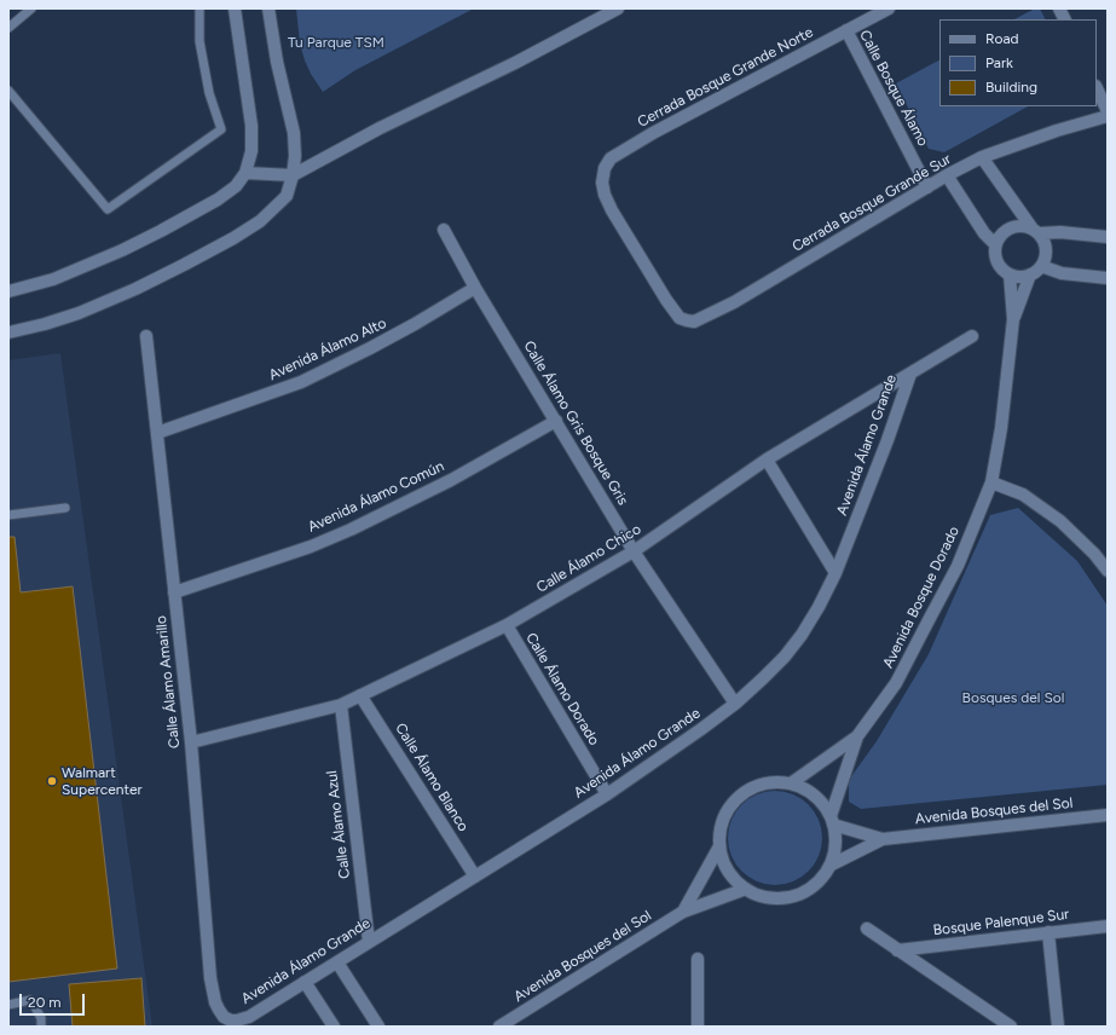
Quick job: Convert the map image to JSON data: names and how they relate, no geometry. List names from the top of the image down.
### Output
{
  "streets": {
    "street": [
      "Cerrada Bosque Grande Norte",
      "Calle Bosque Álamo",
      "Cerrada Bosque Grande Sur",
      "Avenida Álamo Alto",
      "Calle Álamo Gris Bosque Gris",
      "Avenida Álamo Grande",
      "Avenida Álamo Común",
      "Calle Álamo Chico",
      "Avenida Bosque Dorado",
      "Calle Álamo Amarillo",
      "Calle Álamo Dorado",
      "Calle Álamo Blanco",
      "Avenida Bosques del Sol",
      "Calle Álamo Azul",
      "Bosque Palenque Sur"
    ]
  },
  "crossings": [
    ["Cerrada Bosque Grande Norte", "Calle Bosque Álamo"],
    ["Cerrada Bosque Grande Norte", "Cerrada Bosque Grande Sur"],
    ["Calle Bosque Álamo", "Cerrada Bosque Grande Sur"],
    ["Avenida Álamo Alto", "Calle Álamo Gris Bosque Gris"],
    ["Avenida Álamo Alto", "Calle Álamo Amarillo"],
    ["Calle Álamo Gris Bosque Gris", "Avenida Álamo Grande"],
    ["Calle Álamo Gris Bosque Gris", "Avenida Álamo Común"],
    ["Calle Álamo Gris Bosque Gris", "Calle Álamo Chico"],
    ["Avenida Álamo Grande", "Calle Álamo Chico"],
    ["Avenida Álamo Grande", "Calle Álamo Amarillo"],
    ["Avenida Álamo Grande", "Calle Álamo Dorado"],
    ["Avenida Álamo Grande", "Calle Álamo Blanco"],
    ["Avenida Álamo Grande", "Calle Álamo Azul"],
    ["Avenida Álamo Común", "Calle Álamo Amarillo"],
    ["Calle Álamo Chico", "Calle Álamo Amarillo"],
    ["Calle Álamo Chico", "Calle Álamo Dorado"],
    ["Calle Álamo Chico", "Calle Álamo Blanco"],
    ["Calle Álamo Chico", "Calle Álamo Azul"],
    ["Avenida Bosque Dorado", "Avenida Bosques del Sol"]
  ],
  "parks": ["Tu Parque TSM", "Bosques del Sol"],
  "places": ["Walmart Supercenter"],
  "legend": ["Road", "Park", "Building"],
  "scale_bar": "20 m"
}
